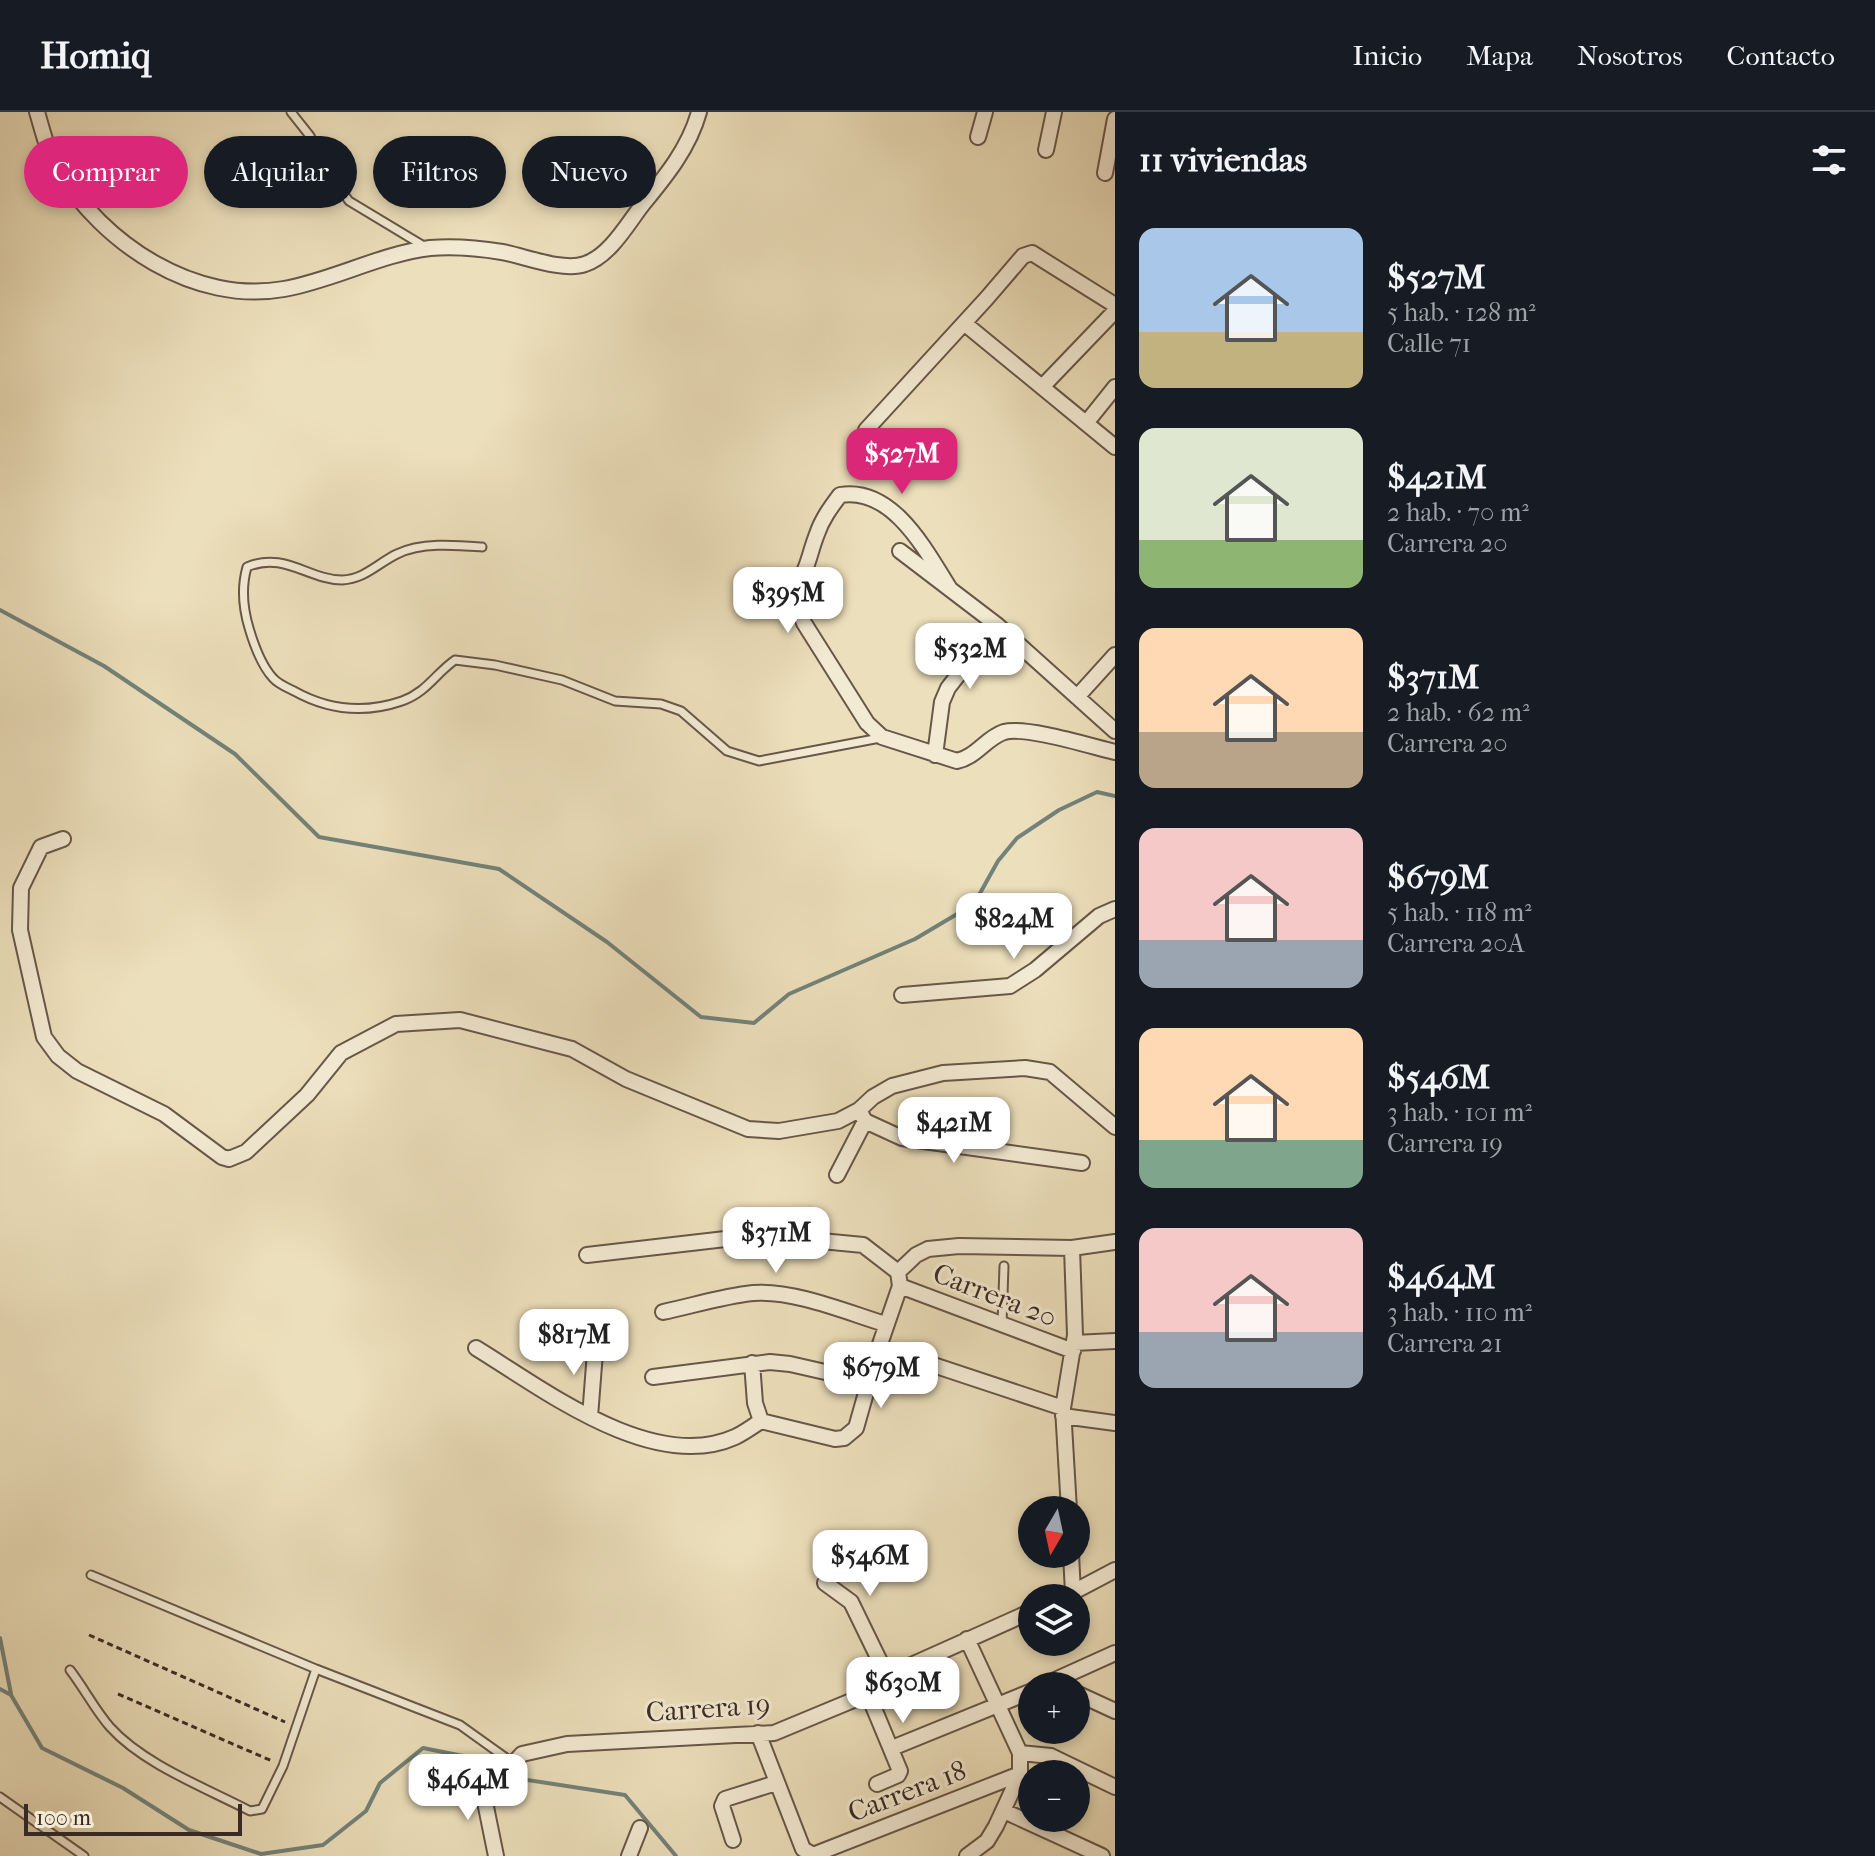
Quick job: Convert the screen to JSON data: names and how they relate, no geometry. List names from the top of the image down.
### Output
{
  "streets": {
    "street": ["Carrera 20", "Carrera 19", "Carrera 18"]
  },
  "scale_bar": "100 m",
  "north": "bottom",
  "page": {
    "header": "Homiq",
    "nav": [
      "Inicio",
      "Mapa",
      "Nosotros",
      "Contacto"
    ],
    "heading": "11 viviendas",
    "chip": [
      "Comprar",
      "Alquilar",
      "Filtros",
      "Nuevo"
    ],
    "list": [
      {
        "name": "$527M",
        "note": "5 hab. · 128 m² · Calle 71"
      },
      {
        "name": "$421M",
        "note": "2 hab. · 70 m² · Carrera 20"
      },
      {
        "name": "$371M",
        "note": "2 hab. · 62 m² · Carrera 20"
      },
      {
        "name": "$679M",
        "note": "5 hab. · 118 m² · Carrera 20A"
      },
      {
        "name": "$546M",
        "note": "3 hab. · 101 m² · Carrera 19"
      },
      {
        "name": "$464M",
        "note": "3 hab. · 110 m² · Carrera 21"
      }
    ],
    "price": [
      "$527M",
      "$395M",
      "$532M",
      "$824M",
      "$421M",
      "$371M",
      "$817M",
      "$679M",
      "$546M",
      "$630M",
      "$464M"
    ],
    "map_buttons": ["+", "−"],
    "scale": "100 m"
  }
}
